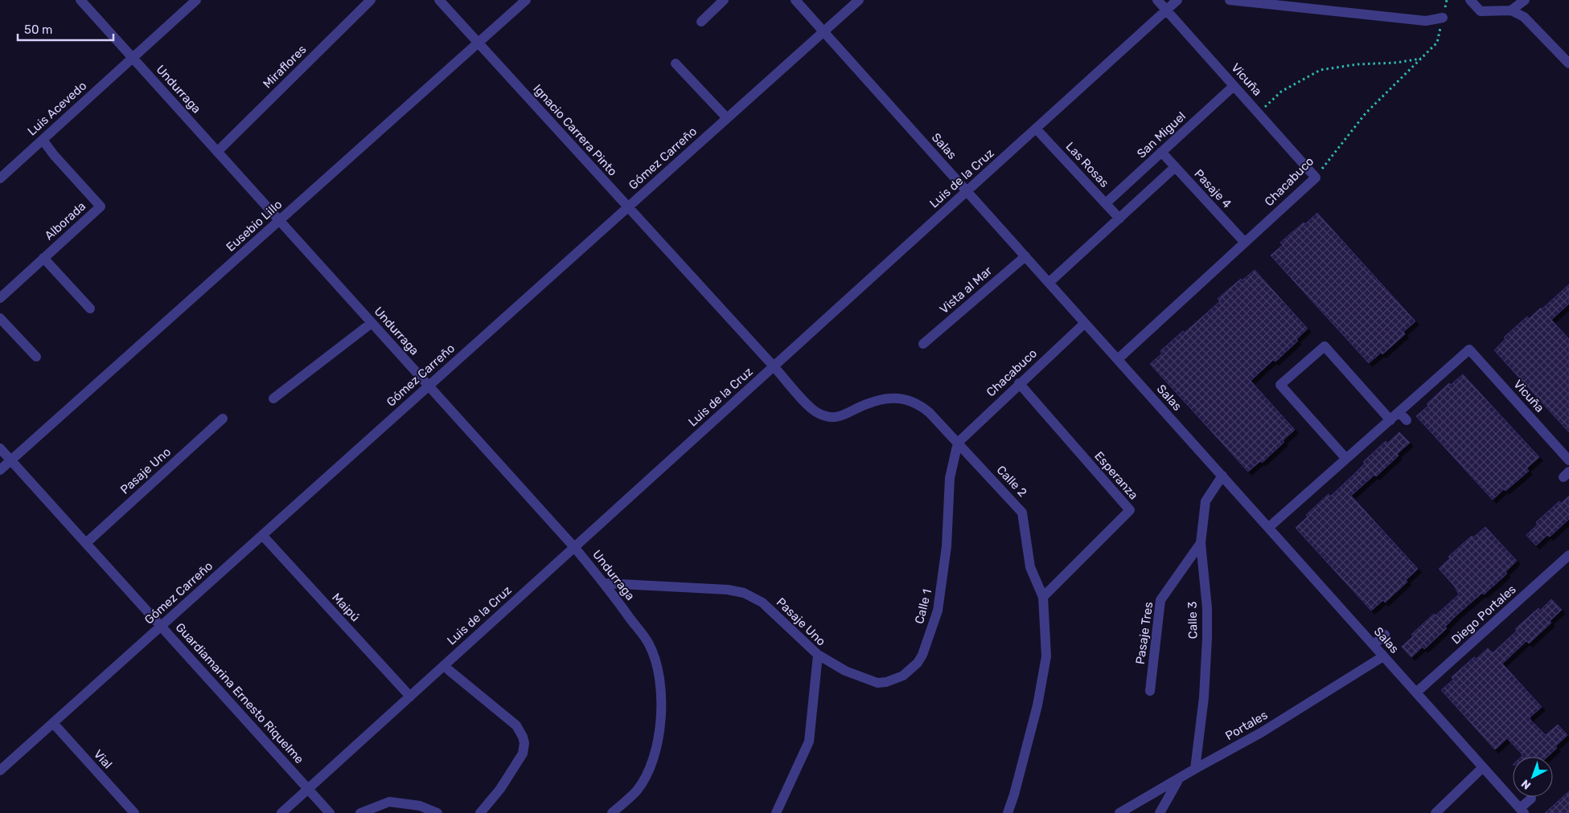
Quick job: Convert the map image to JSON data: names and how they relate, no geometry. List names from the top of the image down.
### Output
{
  "streets": {
    "street": [
      "Miraflores",
      "Vicuña",
      "Undurraga",
      "Luis Acevedo",
      "Ignacio Carrera Pinto",
      "San Miguel",
      "Salas",
      "Gómez Carreño",
      "Las Rosas",
      "Luis de la Cruz",
      "Chacabuco",
      "Pasaje 4",
      "Alborada",
      "Eusebio Lillo",
      "Vista al Mar",
      "Pasaje Uno",
      "Esperanza",
      "Calle 2",
      "Calle 1",
      "Maipú",
      "Diego Portales",
      "Calle 3",
      "Pasaje Tres",
      "Guardiamarina Ernesto Riquelme",
      "Portales",
      "Vial"
    ]
  },
  "crossings": [
    ["Miraflores", "Undurraga"],
    ["Vicuña", "San Miguel"],
    ["Vicuña", "Luis de la Cruz"],
    ["Vicuña", "Chacabuco"],
    ["Undurraga", "Luis Acevedo"],
    ["Undurraga", "Gómez Carreño"],
    ["Undurraga", "Luis de la Cruz"],
    ["Undurraga", "Eusebio Lillo"],
    ["Undurraga", "Pasaje Uno"],
    ["Luis Acevedo", "Alborada"],
    ["Ignacio Carrera Pinto", "Gómez Carreño"],
    ["Ignacio Carrera Pinto", "Luis de la Cruz"],
    ["Ignacio Carrera Pinto", "Eusebio Lillo"],
    ["Ignacio Carrera Pinto", "Calle 2"],
    ["San Miguel", "Las Rosas"],
    ["San Miguel", "Pasaje 4"],
    ["Salas", "Gómez Carreño"],
    ["Salas", "Luis de la Cruz"],
    ["Salas", "Chacabuco"],
    ["Salas", "Vista al Mar"],
    ["Salas", "Diego Portales"],
    ["Salas", "Calle 3"],
    ["Salas", "Portales"],
    ["Gómez Carreño", "Maipú"],
    ["Gómez Carreño", "Guardiamarina Ernesto Riquelme"],
    ["Gómez Carreño", "Vial"],
    ["Las Rosas", "Luis de la Cruz"],
    ["Luis de la Cruz", "Calle 2"],
    ["Luis de la Cruz", "Maipú"],
    ["Luis de la Cruz", "Guardiamarina Ernesto Riquelme"],
    ["Chacabuco", "Pasaje 4"],
    ["Chacabuco", "Esperanza"],
    ["Chacabuco", "Calle 2"],
    ["Chacabuco", "Calle 1"],
    ["Eusebio Lillo", "Guardiamarina Ernesto Riquelme"],
    ["Pasaje Uno", "Calle 1"],
    ["Pasaje Uno", "Guardiamarina Ernesto Riquelme"],
    ["Esperanza", "Calle 2"],
    ["Calle 2", "Calle 1"],
    ["Calle 3", "Pasaje Tres"],
    ["Calle 3", "Portales"]
  ],
  "scale_bar": "50 m",
  "north": "bottom left"
}
